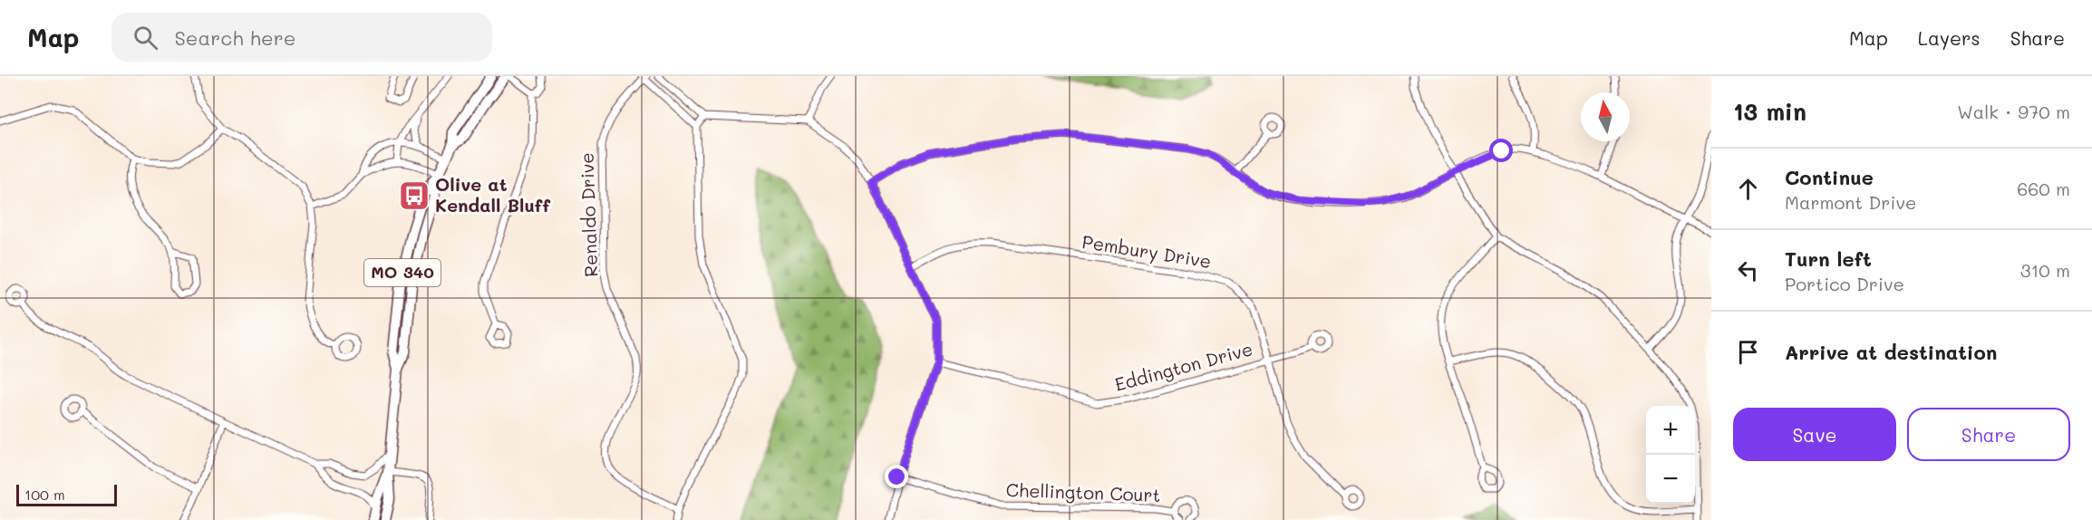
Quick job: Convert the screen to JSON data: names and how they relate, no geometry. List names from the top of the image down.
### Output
{
  "streets": {
    "main road": ["MO 340"],
    "street": [
      "Renaldo Drive",
      "Pembury Drive",
      "Eddington Drive",
      "Chellington Court"
    ]
  },
  "crossings": [
    ["Pembury Drive", "Eddington Drive"]
  ],
  "places": {
    "bus stop": ["Olive at Kendall Bluff"]
  },
  "scale_bar": "100 m",
  "north": "top",
  "page": {
    "header": "Map",
    "search": "Search here",
    "nav": ["Map", "Layers", "Share"],
    "heading": ["13 min", "Walk · 970 m"],
    "list": [
      ["Continue", "Marmont Drive", "660 m"],
      ["Turn left", "Portico Drive", "310 m"],
      "Arrive at destination"
    ],
    "buttons": ["Save", "Share"],
    "map_buttons": ["+", "−"],
    "scale": "100 m"
  }
}
